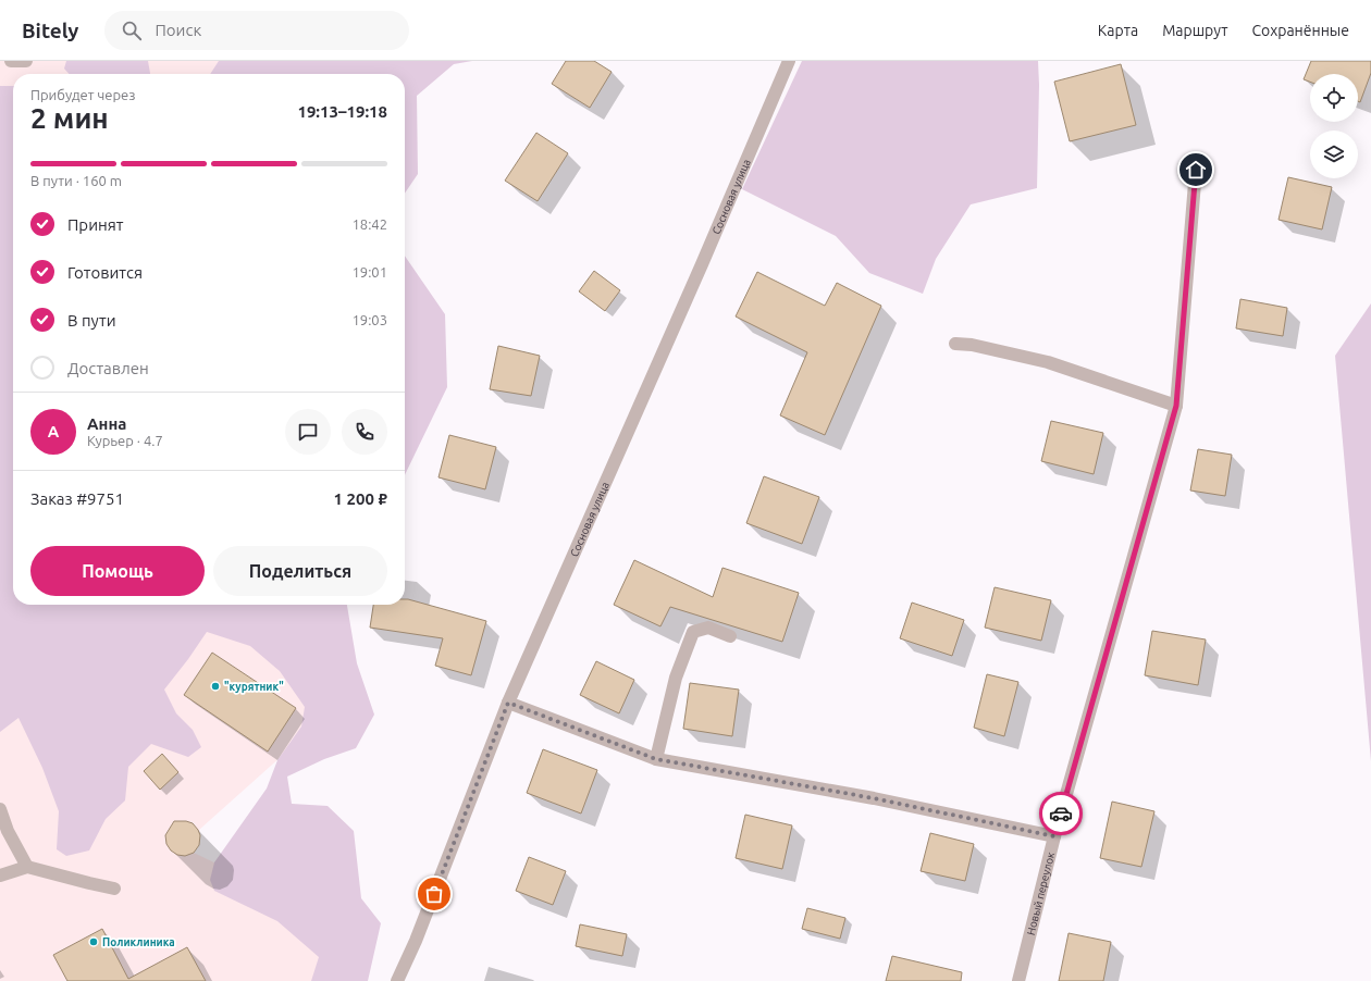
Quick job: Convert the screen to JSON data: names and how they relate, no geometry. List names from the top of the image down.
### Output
{
  "streets": {
    "street": ["Сосновая улица", "Новый переулок"]
  },
  "places": ["\"курятник\"", "Поликлиника"],
  "page": {
    "header": "Bitely",
    "search": "Поиск",
    "nav": ["Карта", "Маршрут", "Сохранённые"],
    "heading": ["2 мин", "Прибудет через", "19:13–19:18"],
    "panel": [
      "Анна",
      "Курьер · 4.7",
      "Заказ #9751",
      "1 200 ₽"
    ],
    "bar": "В пути · 160 m",
    "list": [
      ["Принят", "18:42"],
      ["Готовится", "19:01"],
      ["В пути", "19:03"],
      "Доставлен"
    ],
    "round": "А",
    "buttons": ["Помощь", "Поделиться"]
  }
}
